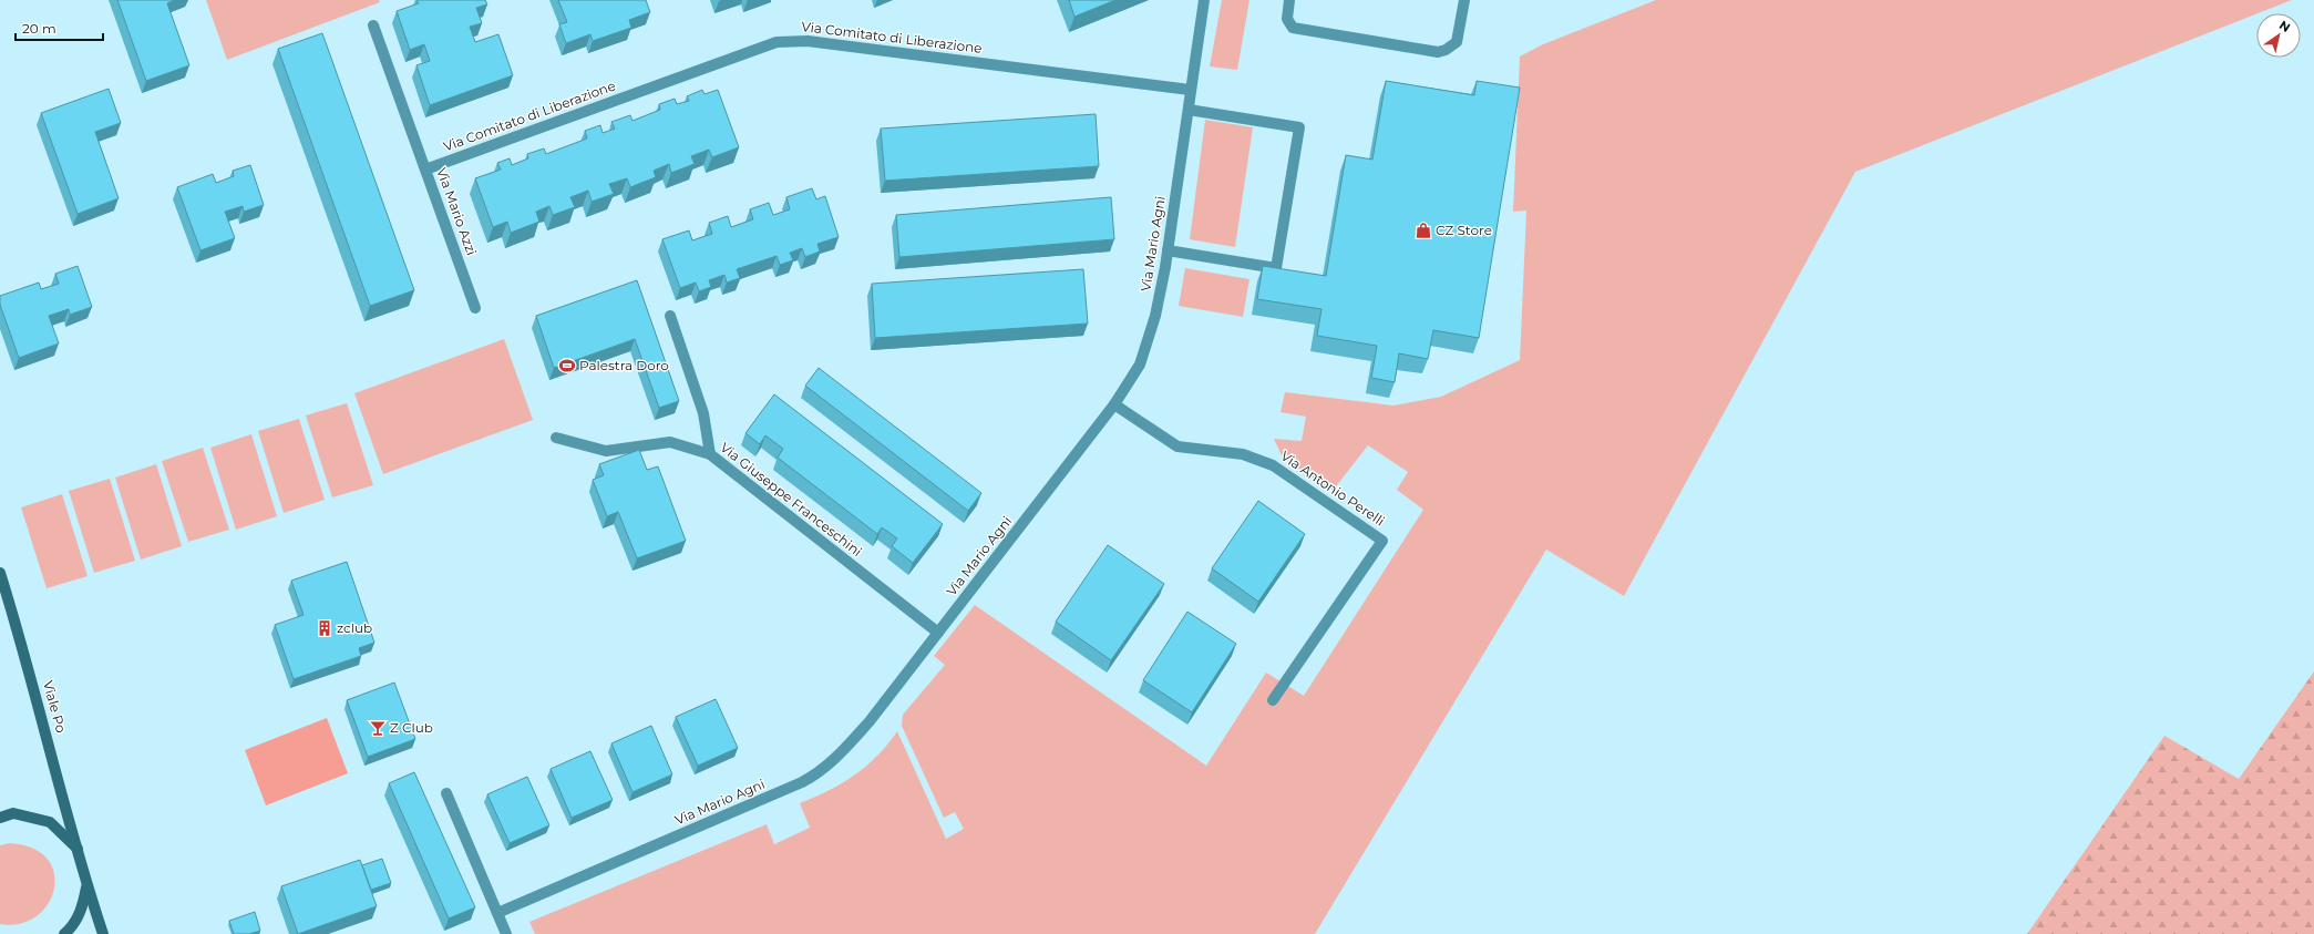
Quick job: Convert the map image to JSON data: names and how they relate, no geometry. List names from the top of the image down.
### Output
{
  "streets": {
    "main road": ["Viale Po"],
    "street": [
      "Via Comitato di Liberazione",
      "Via Mario Azzi",
      "Via Mario Agni",
      "Via Antonio Perelli",
      "Via Giuseppe Franceschini"
    ]
  },
  "crossings": [
    ["Via Comitato di Liberazione", "Via Mario Azzi"],
    ["Via Comitato di Liberazione", "Via Mario Agni"],
    ["Via Mario Agni", "Via Antonio Perelli"],
    ["Via Mario Agni", "Via Giuseppe Franceschini"]
  ],
  "places": {
    "shop": ["CZ Store"],
    "sports": ["Palestra Doro"],
    "building": ["zclub"],
    "bar": ["Z Club"]
  },
  "scale_bar": "20 m",
  "north": "top right"
}
